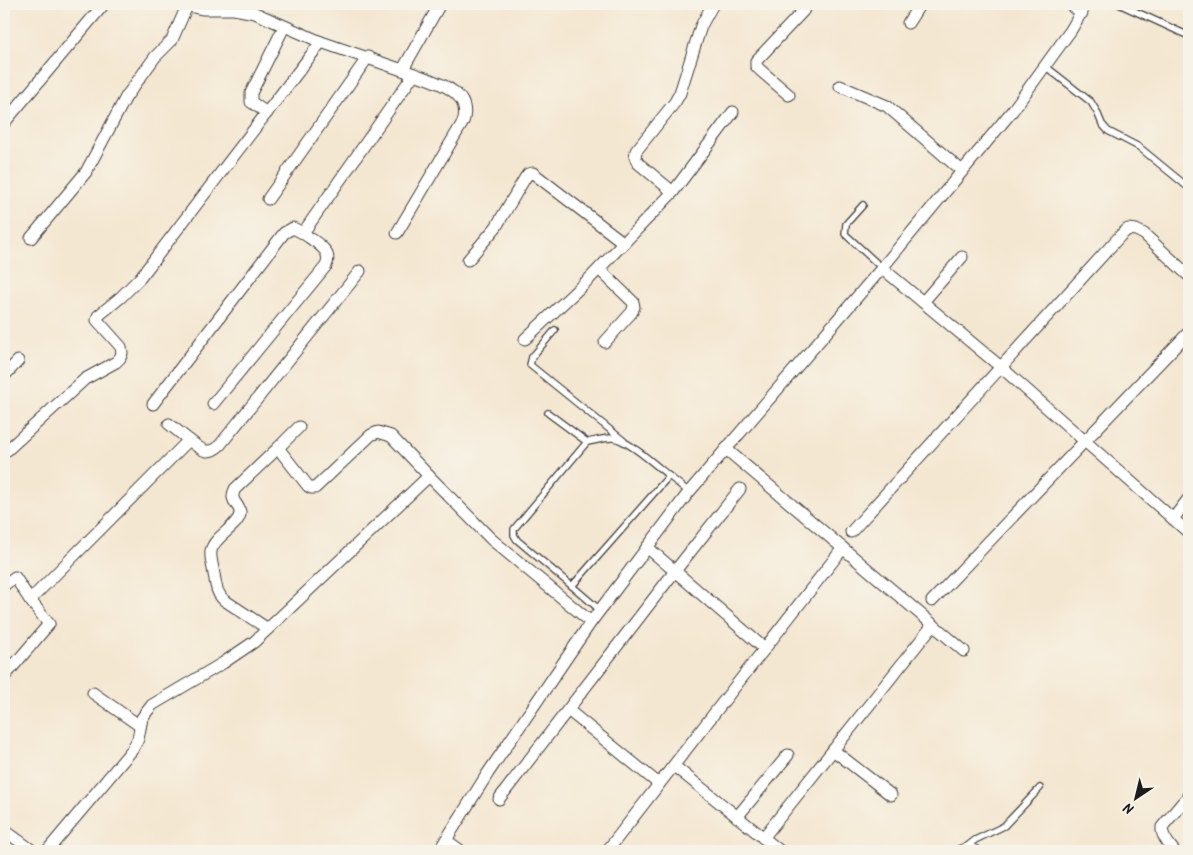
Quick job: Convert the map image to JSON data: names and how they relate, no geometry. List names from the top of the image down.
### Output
{
  "north": "bottom left"
}
